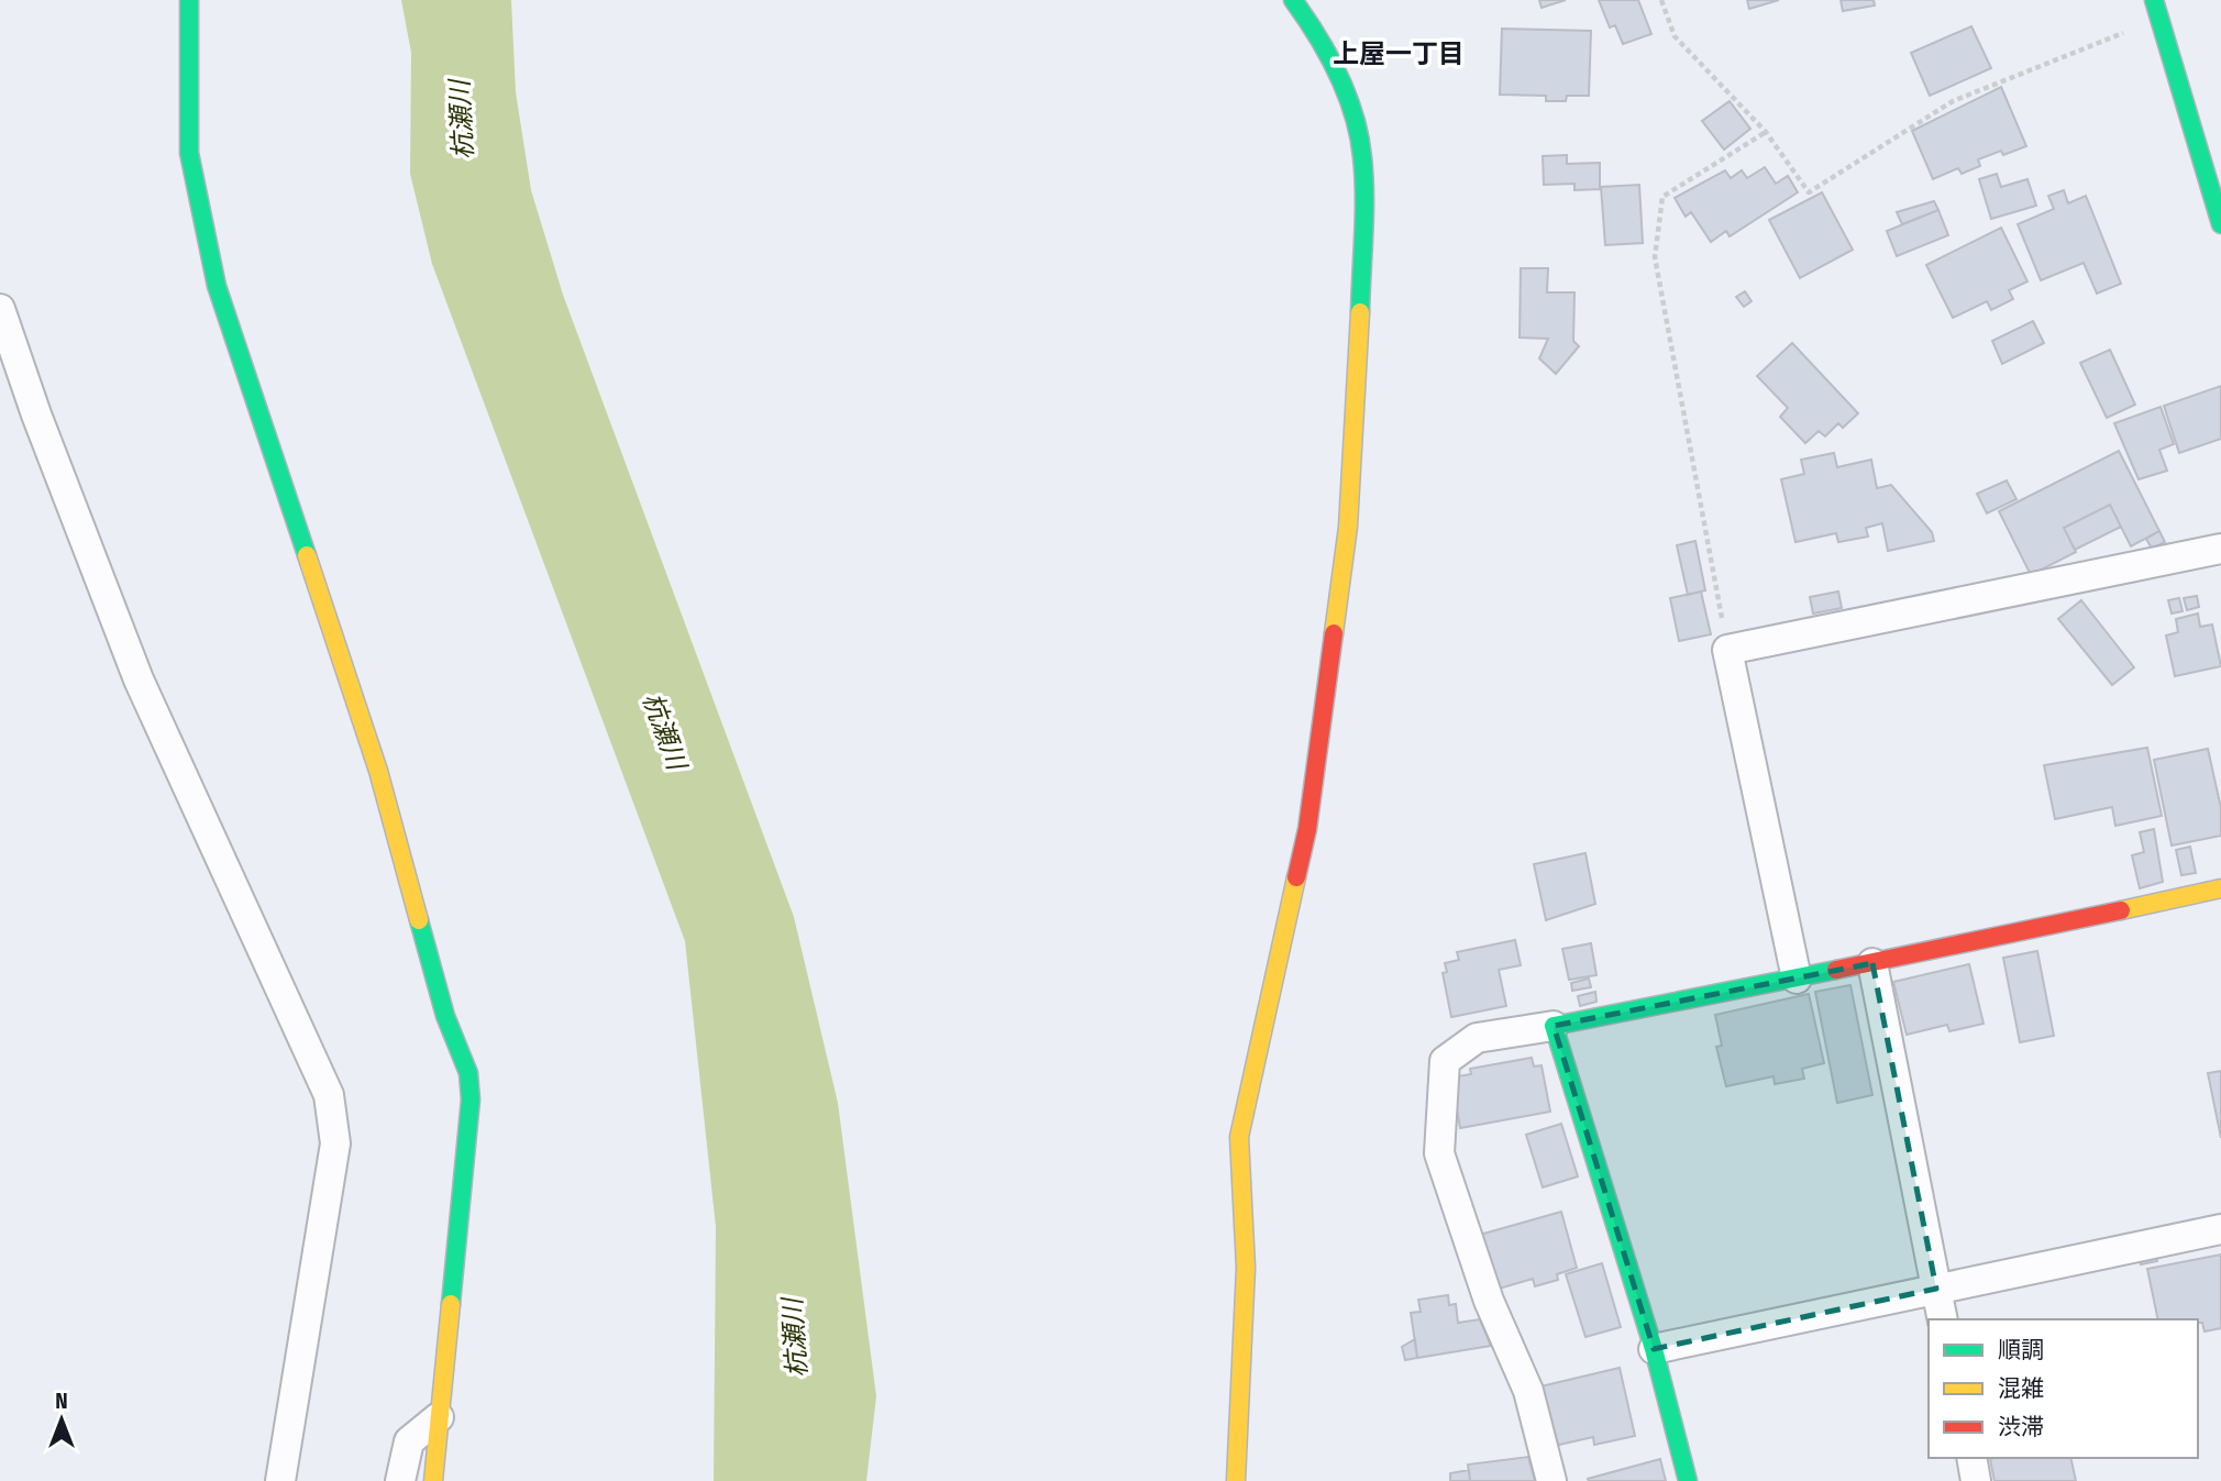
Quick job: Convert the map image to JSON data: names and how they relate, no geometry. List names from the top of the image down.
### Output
{
  "districts": ["上屋一丁目"],
  "water": ["杭瀬川"],
  "legend": ["順調", "混雑", "渋滞"],
  "north": "top"
}
